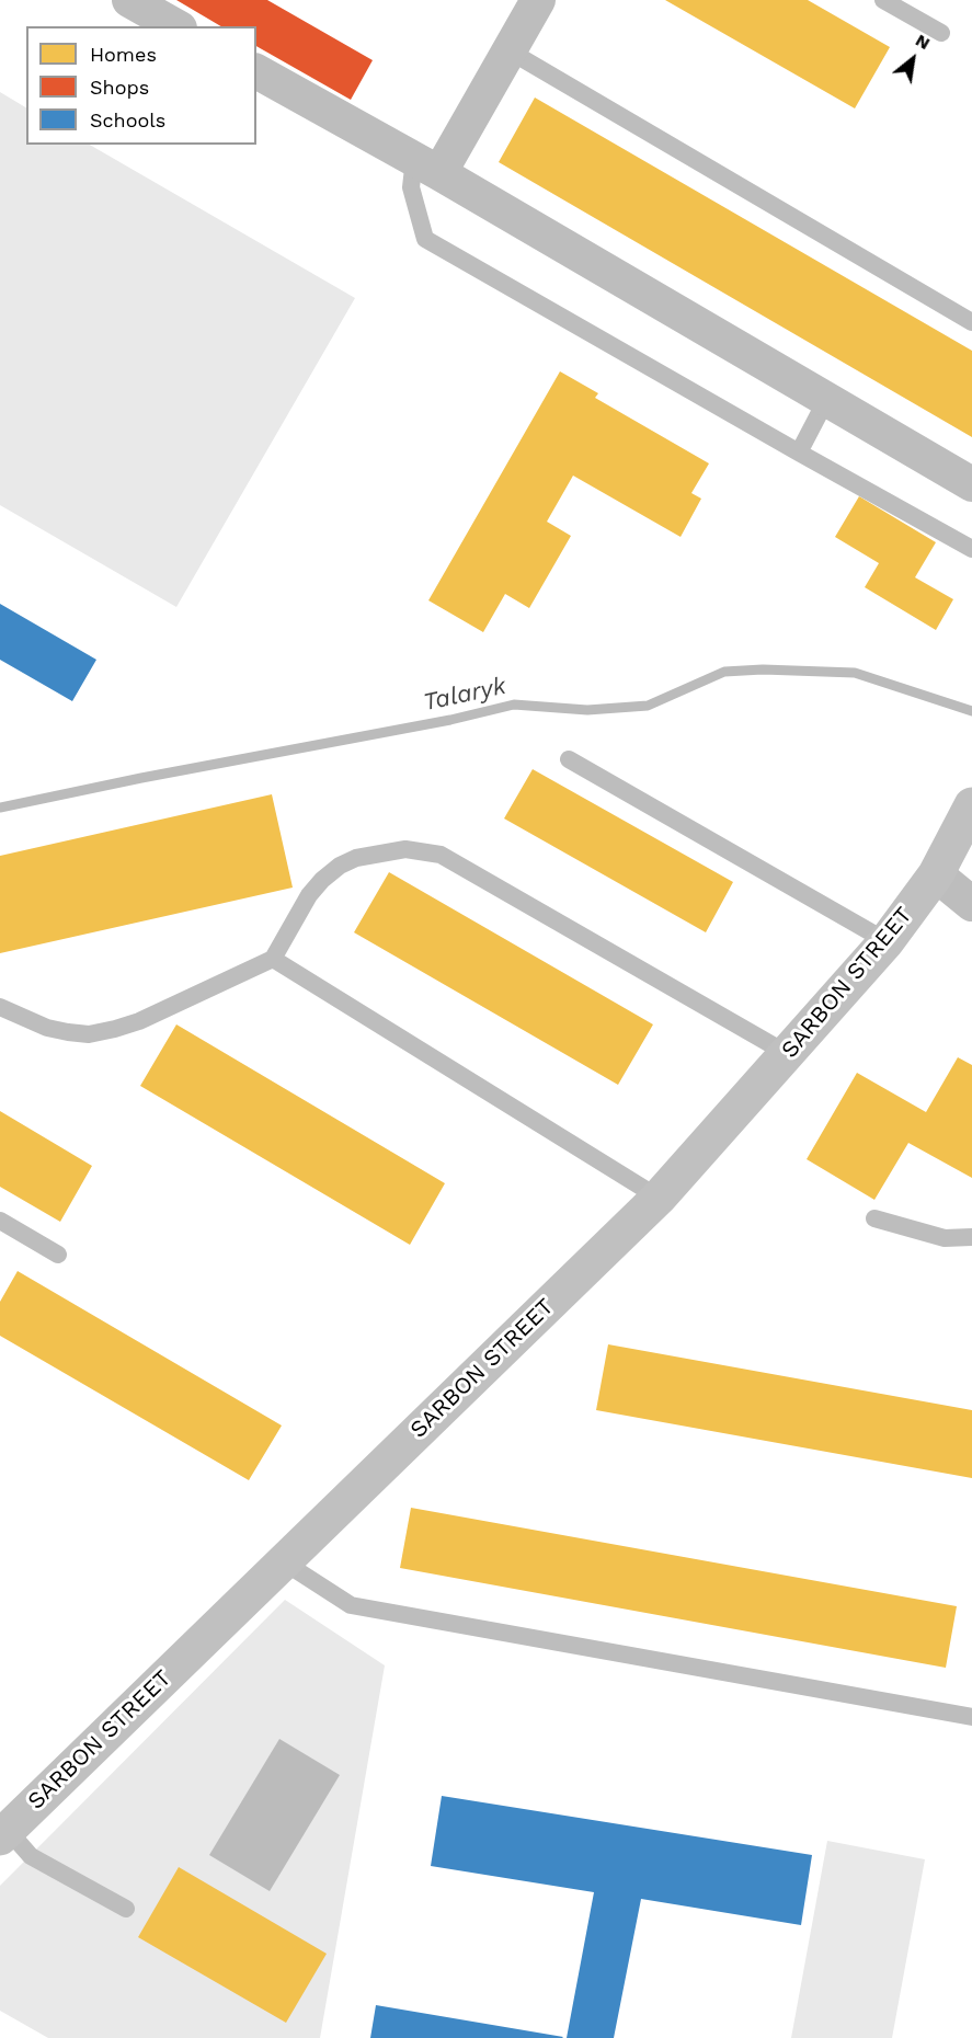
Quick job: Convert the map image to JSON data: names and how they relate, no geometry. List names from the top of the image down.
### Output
{
  "streets": {
    "street": ["SARBON STREET"]
  },
  "water": ["Talaryk"],
  "legend": ["Homes", "Shops", "Schools"],
  "north": "top right"
}
